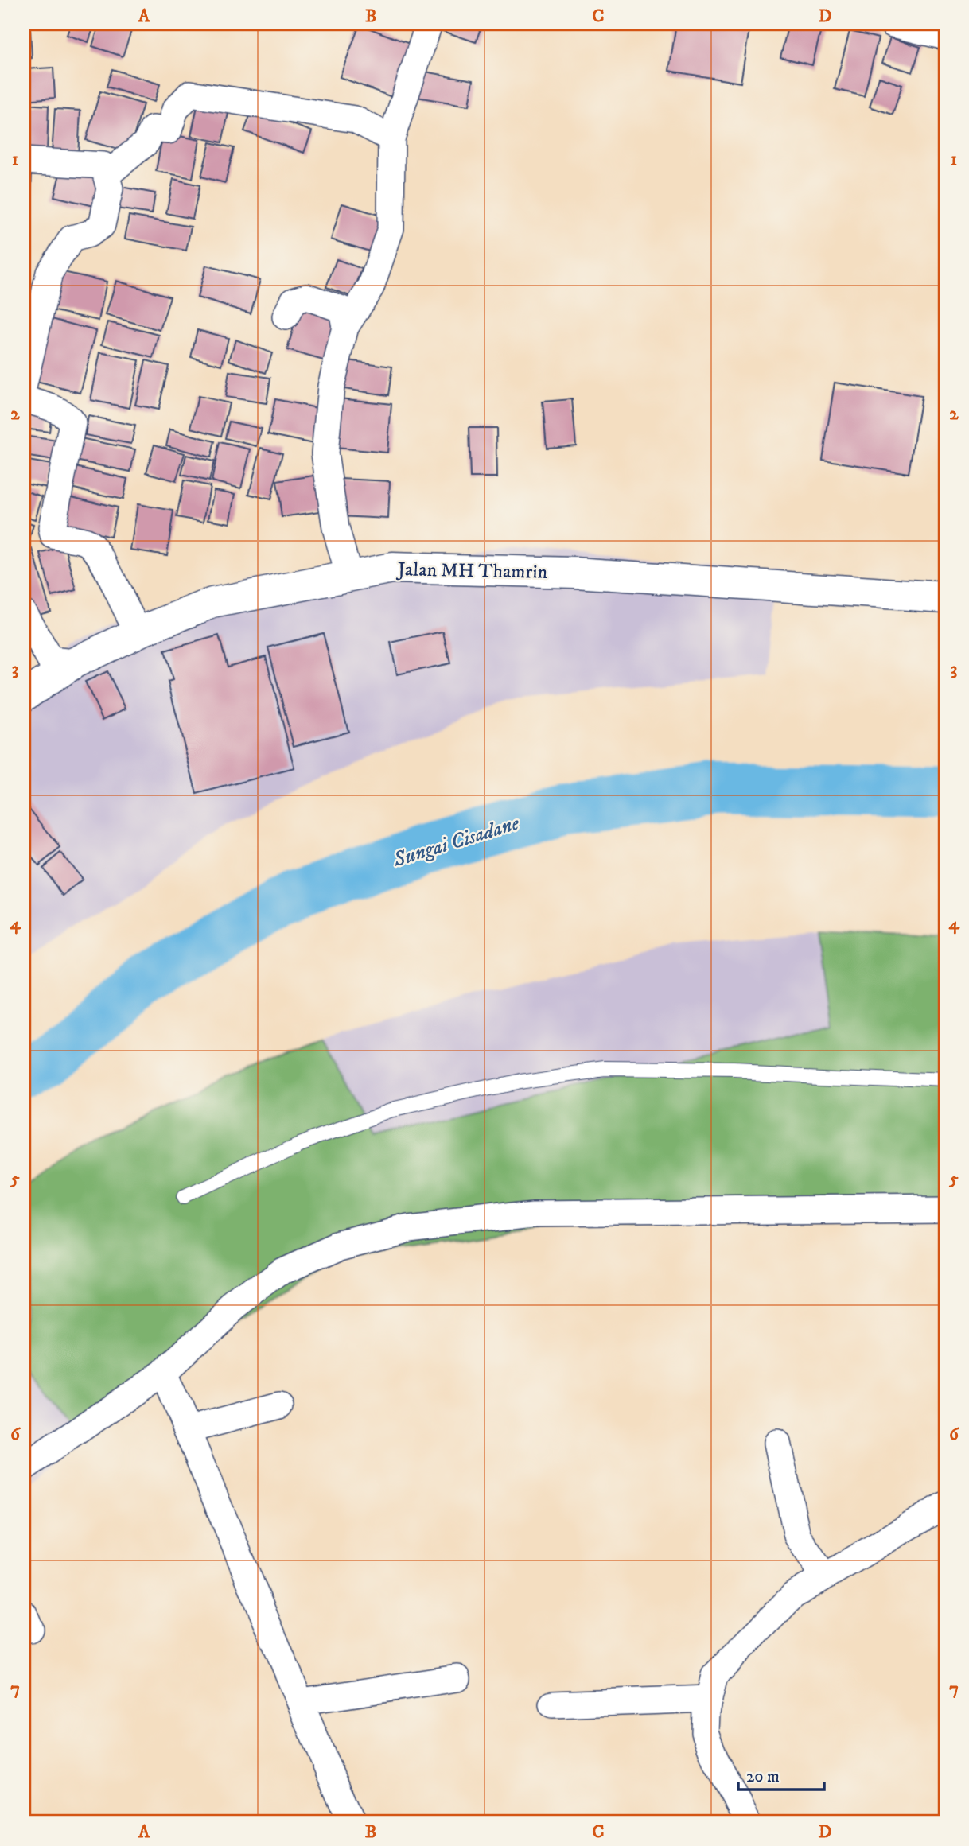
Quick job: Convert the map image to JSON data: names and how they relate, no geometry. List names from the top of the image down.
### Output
{
  "streets": {
    "street": ["Jalan MH Thamrin"]
  },
  "water": ["Sungai Cisadane"],
  "scale_bar": "20 m",
  "grid": {
    "columns": [
      "A",
      "B",
      "C",
      "D"
    ],
    "rows": [
      "1",
      "2",
      "3",
      "4",
      "5",
      "6",
      "7"
    ]
  }
}
